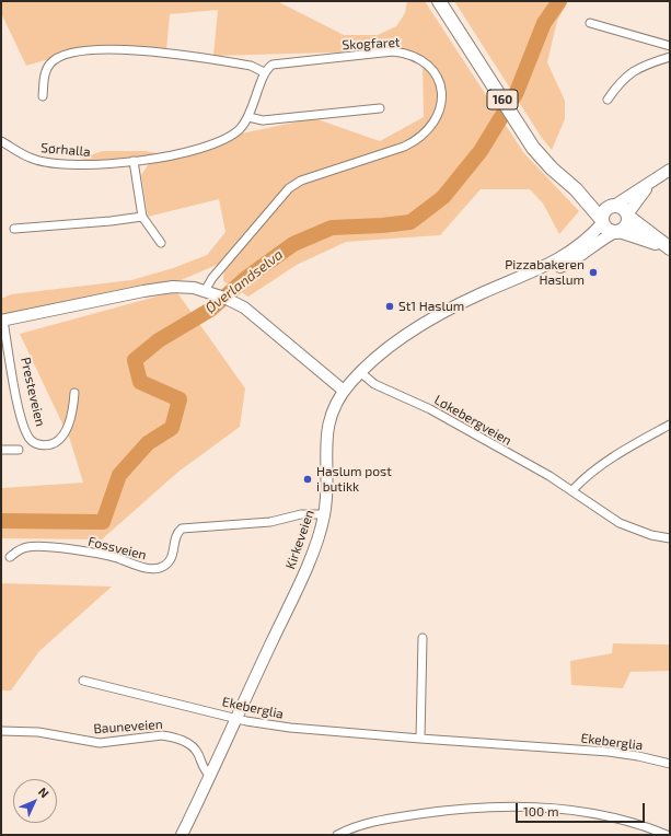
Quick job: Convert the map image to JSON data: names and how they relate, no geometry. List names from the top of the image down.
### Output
{
  "streets": {
    "main road": ["160", "Presteveien", "Kirkeveien"],
    "street": [
      "Skogfaret",
      "Sørhalla",
      "Løkebergveien",
      "Fossveien",
      "Ekeberglia",
      "Bauneveien"
    ]
  },
  "crossings": [
    ["Skogfaret", "Sørhalla"],
    ["Skogfaret", "Presteveien"],
    ["160", "Kirkeveien"],
    ["Presteveien", "Kirkeveien"],
    ["Løkebergveien", "Kirkeveien"],
    ["Kirkeveien", "Fossveien"],
    ["Kirkeveien", "Ekeberglia"],
    ["Kirkeveien", "Bauneveien"]
  ],
  "water": ["Øverlandselva"],
  "places": ["Pizzabakeren Haslum", "St1 Haslum", "Haslum post i butikk"],
  "scale_bar": "100 m",
  "north": "top right"
}
